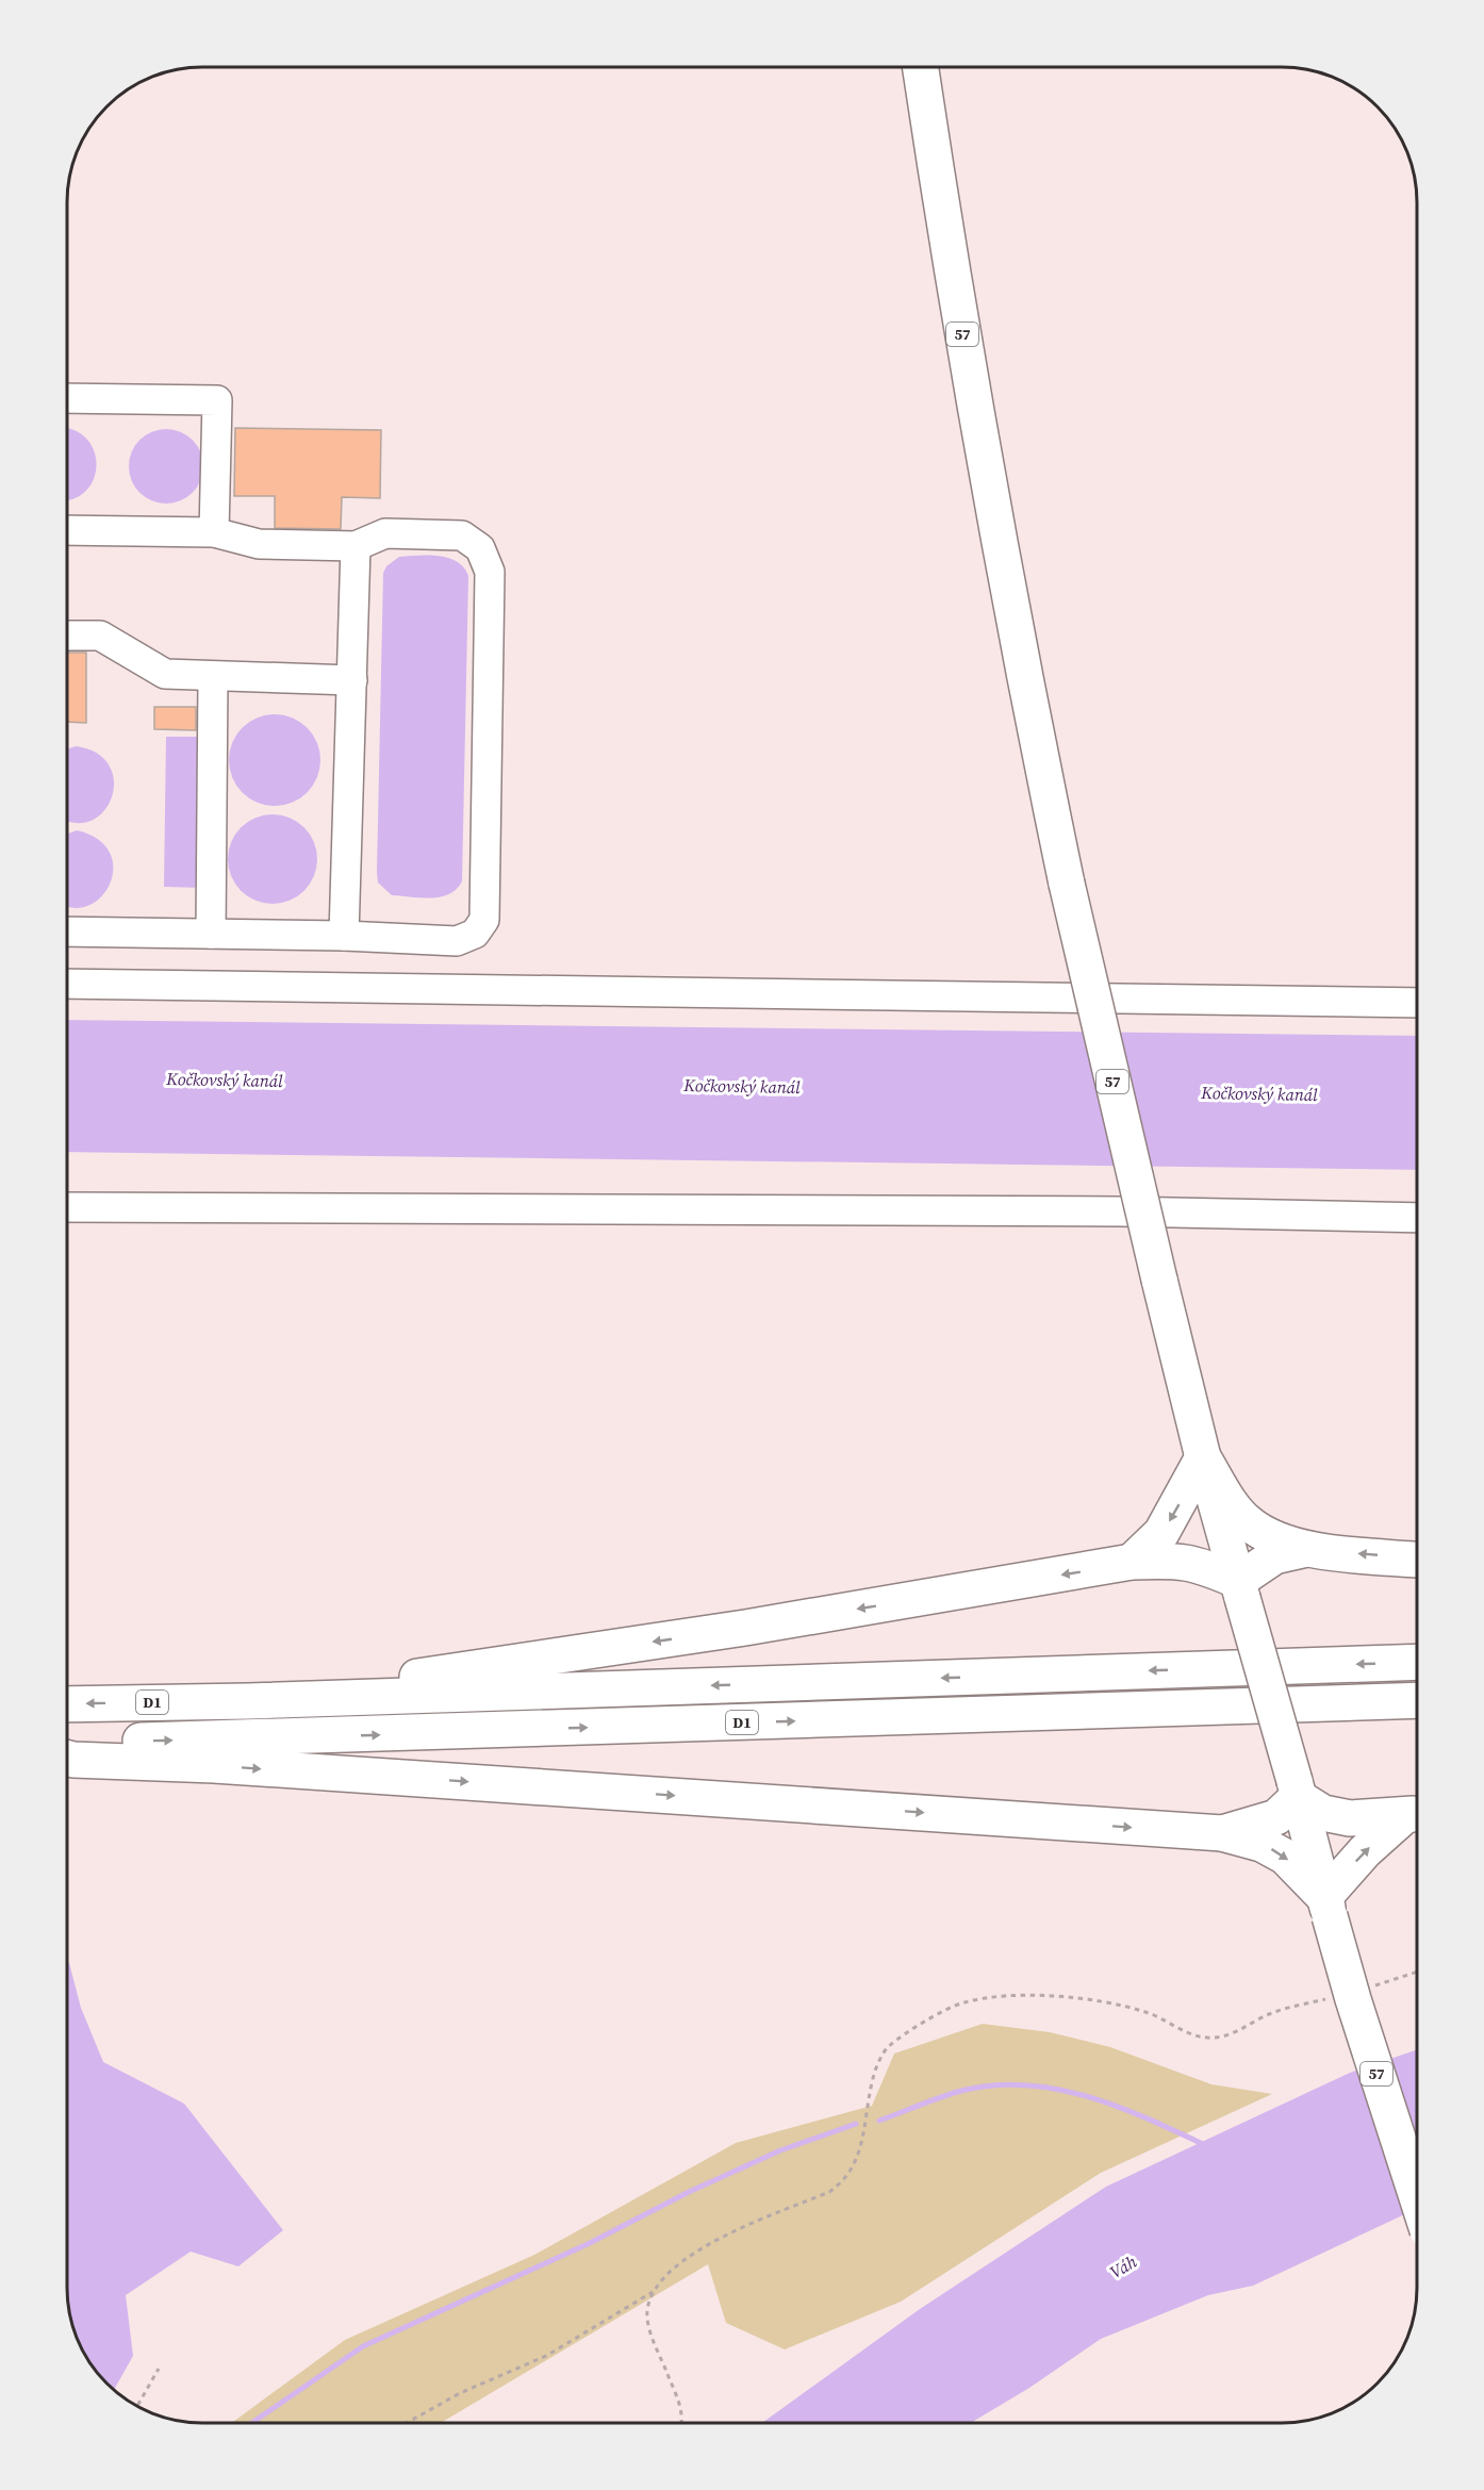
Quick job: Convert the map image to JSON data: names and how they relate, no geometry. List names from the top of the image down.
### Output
{
  "streets": {
    "main road": ["57", "D1"]
  },
  "water": ["Kočkovský kanál", "Váh"]
}
